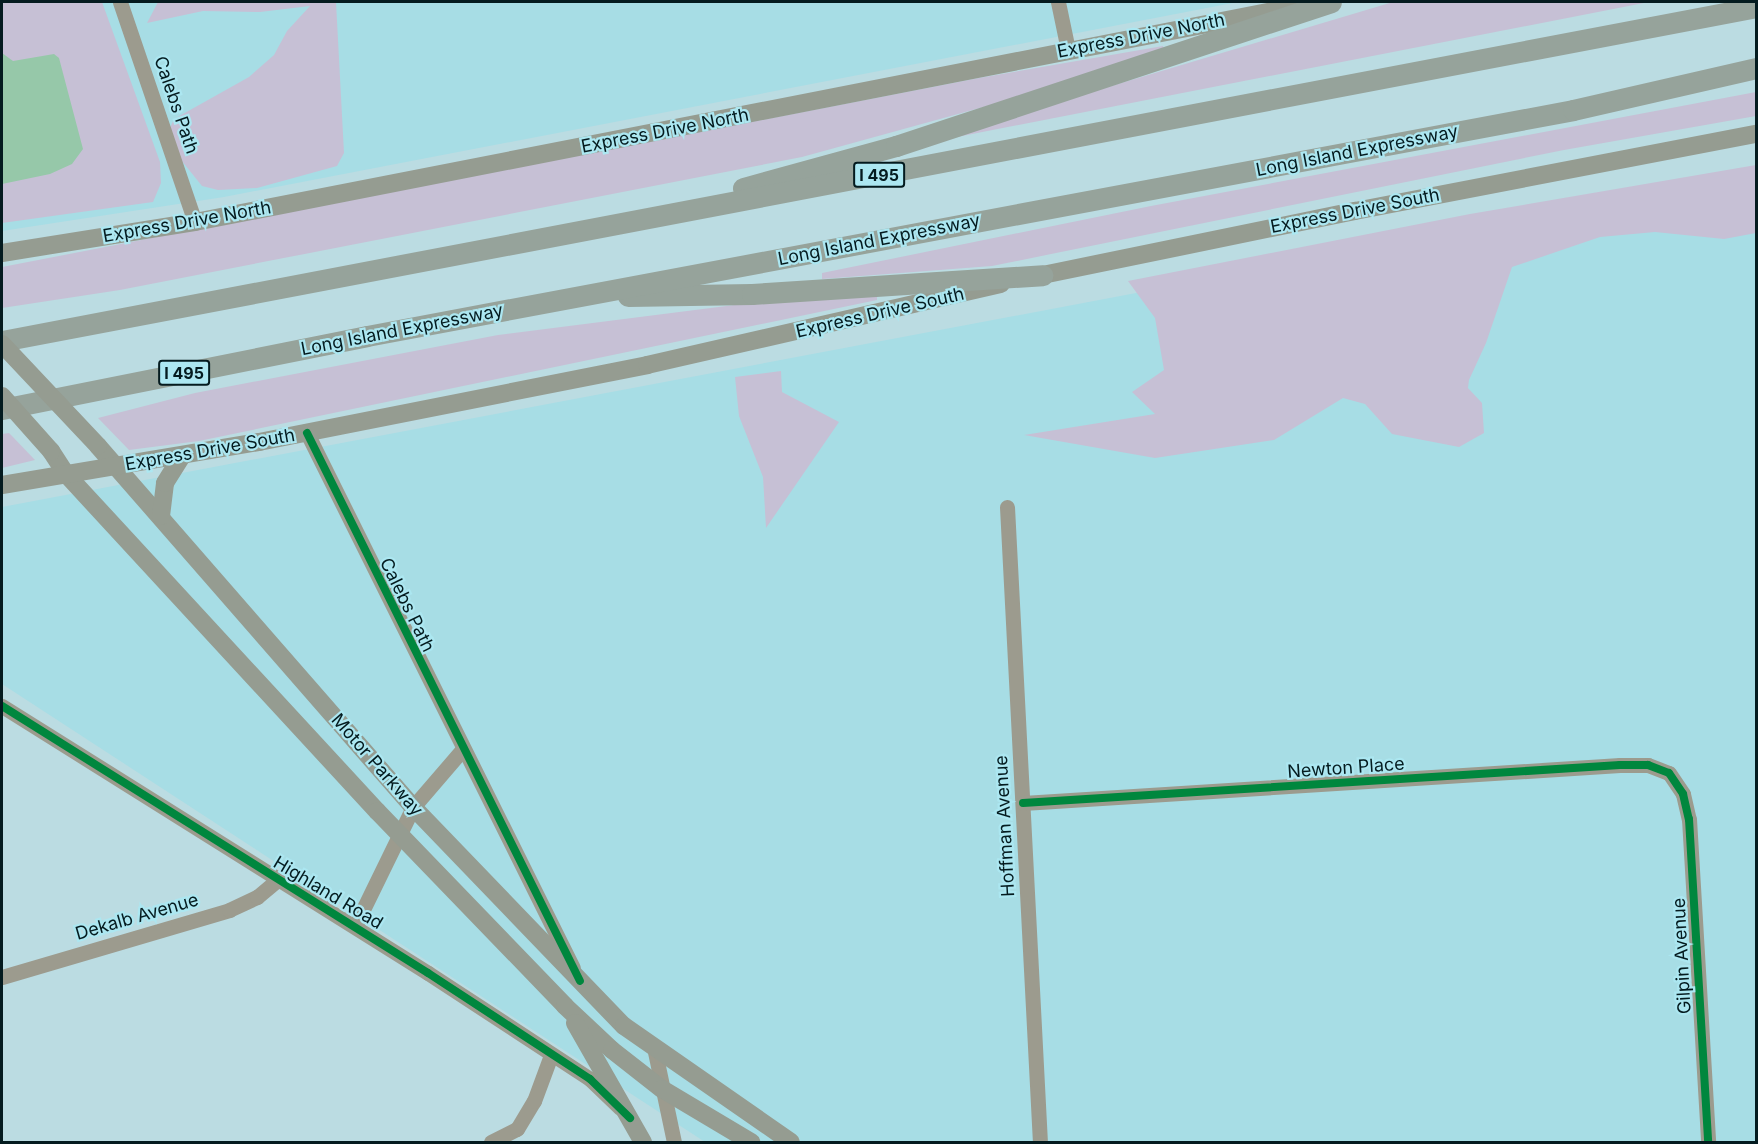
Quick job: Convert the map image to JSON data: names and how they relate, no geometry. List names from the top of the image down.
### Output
{
  "streets": {
    "highway": ["Long Island Expressway", "I 495"],
    "main road": ["Express Drive North", "Express Drive South", "Motor Parkway"],
    "street": [
      "Calebs Path",
      "Newton Place",
      "Hoffman Avenue",
      "Highland Road",
      "Dekalb Avenue",
      "Gilpin Avenue"
    ]
  },
  "crossings": [
    ["Express Drive North", "Calebs Path"],
    ["Calebs Path", "Express Drive South"],
    ["Calebs Path", "Motor Parkway"],
    ["I 495", "Motor Parkway"],
    ["Express Drive South", "Motor Parkway"],
    ["Newton Place", "Hoffman Avenue"],
    ["Newton Place", "Gilpin Avenue"],
    ["Highland Road", "Dekalb Avenue"]
  ]
}
